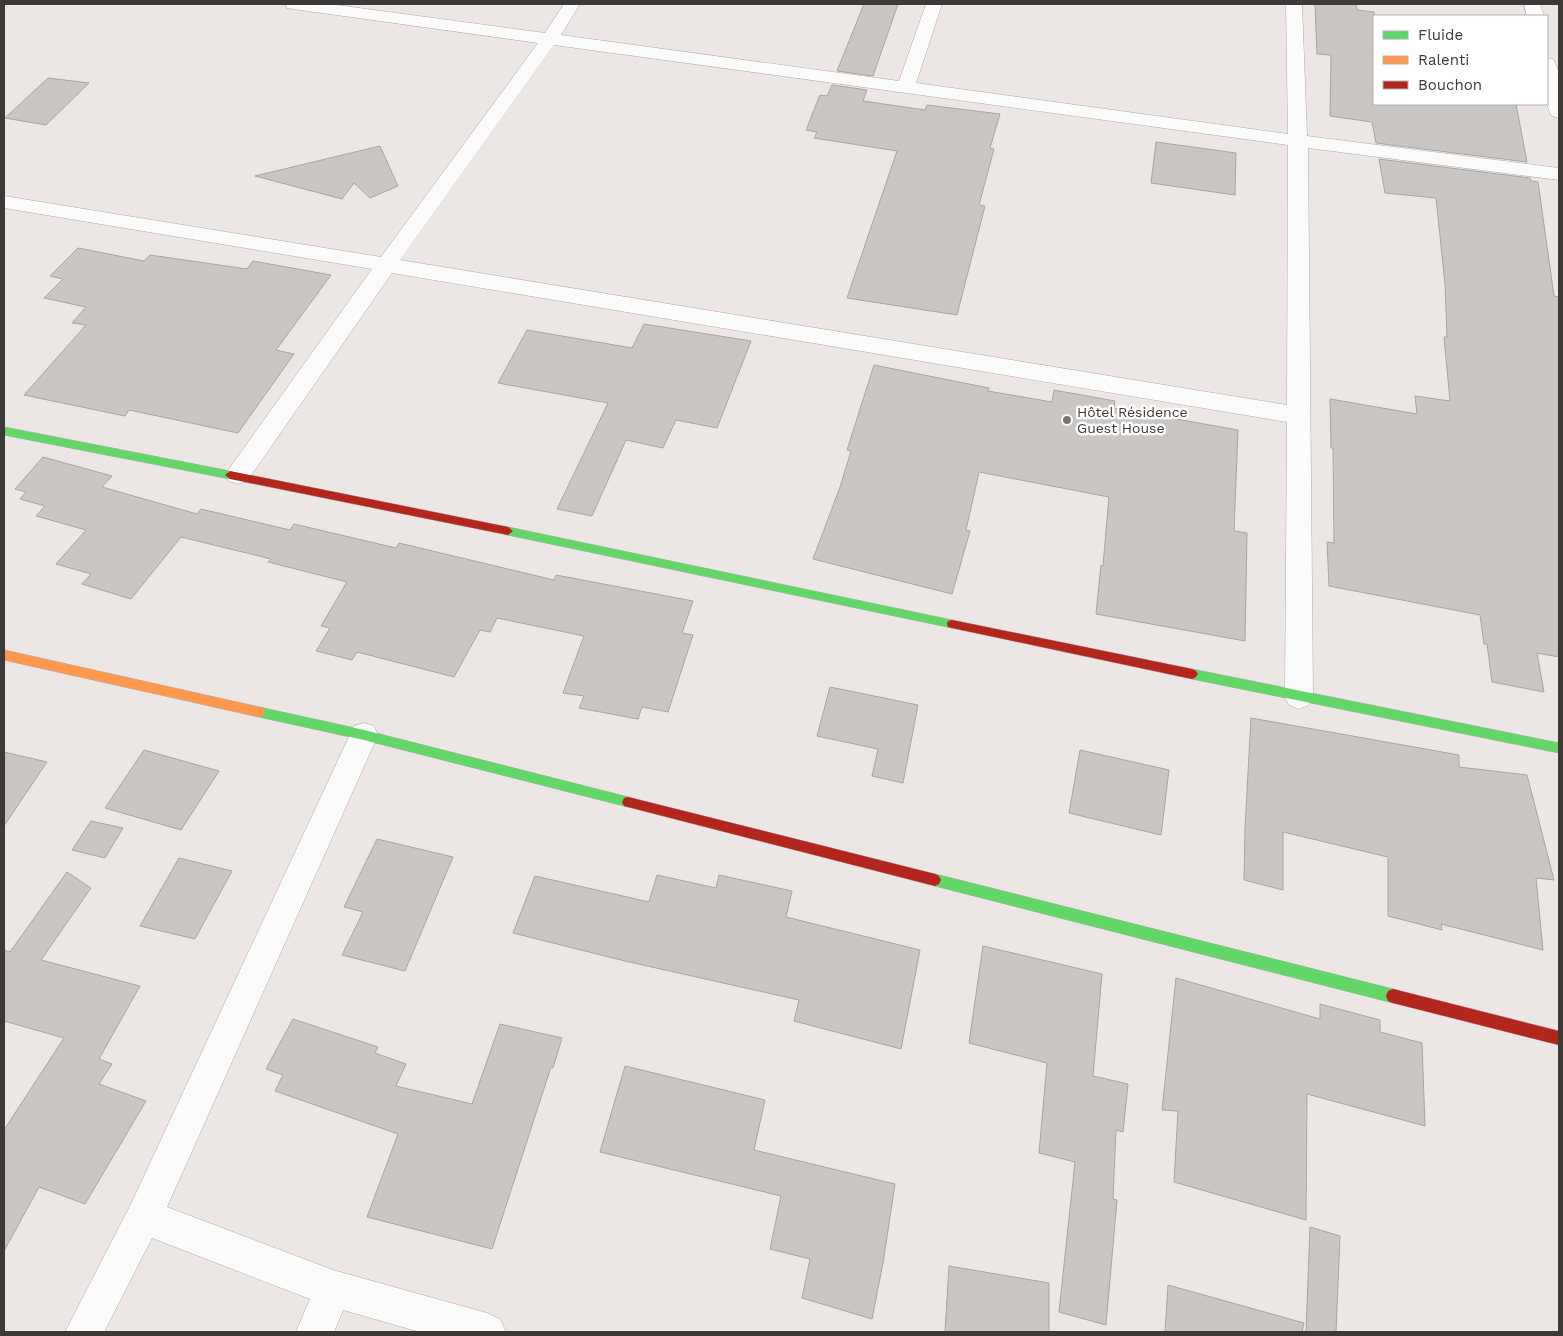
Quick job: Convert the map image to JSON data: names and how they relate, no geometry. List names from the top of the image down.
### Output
{
  "places": ["Hôtel Résidence Guest House"],
  "legend": ["Fluide", "Ralenti", "Bouchon"]
}
